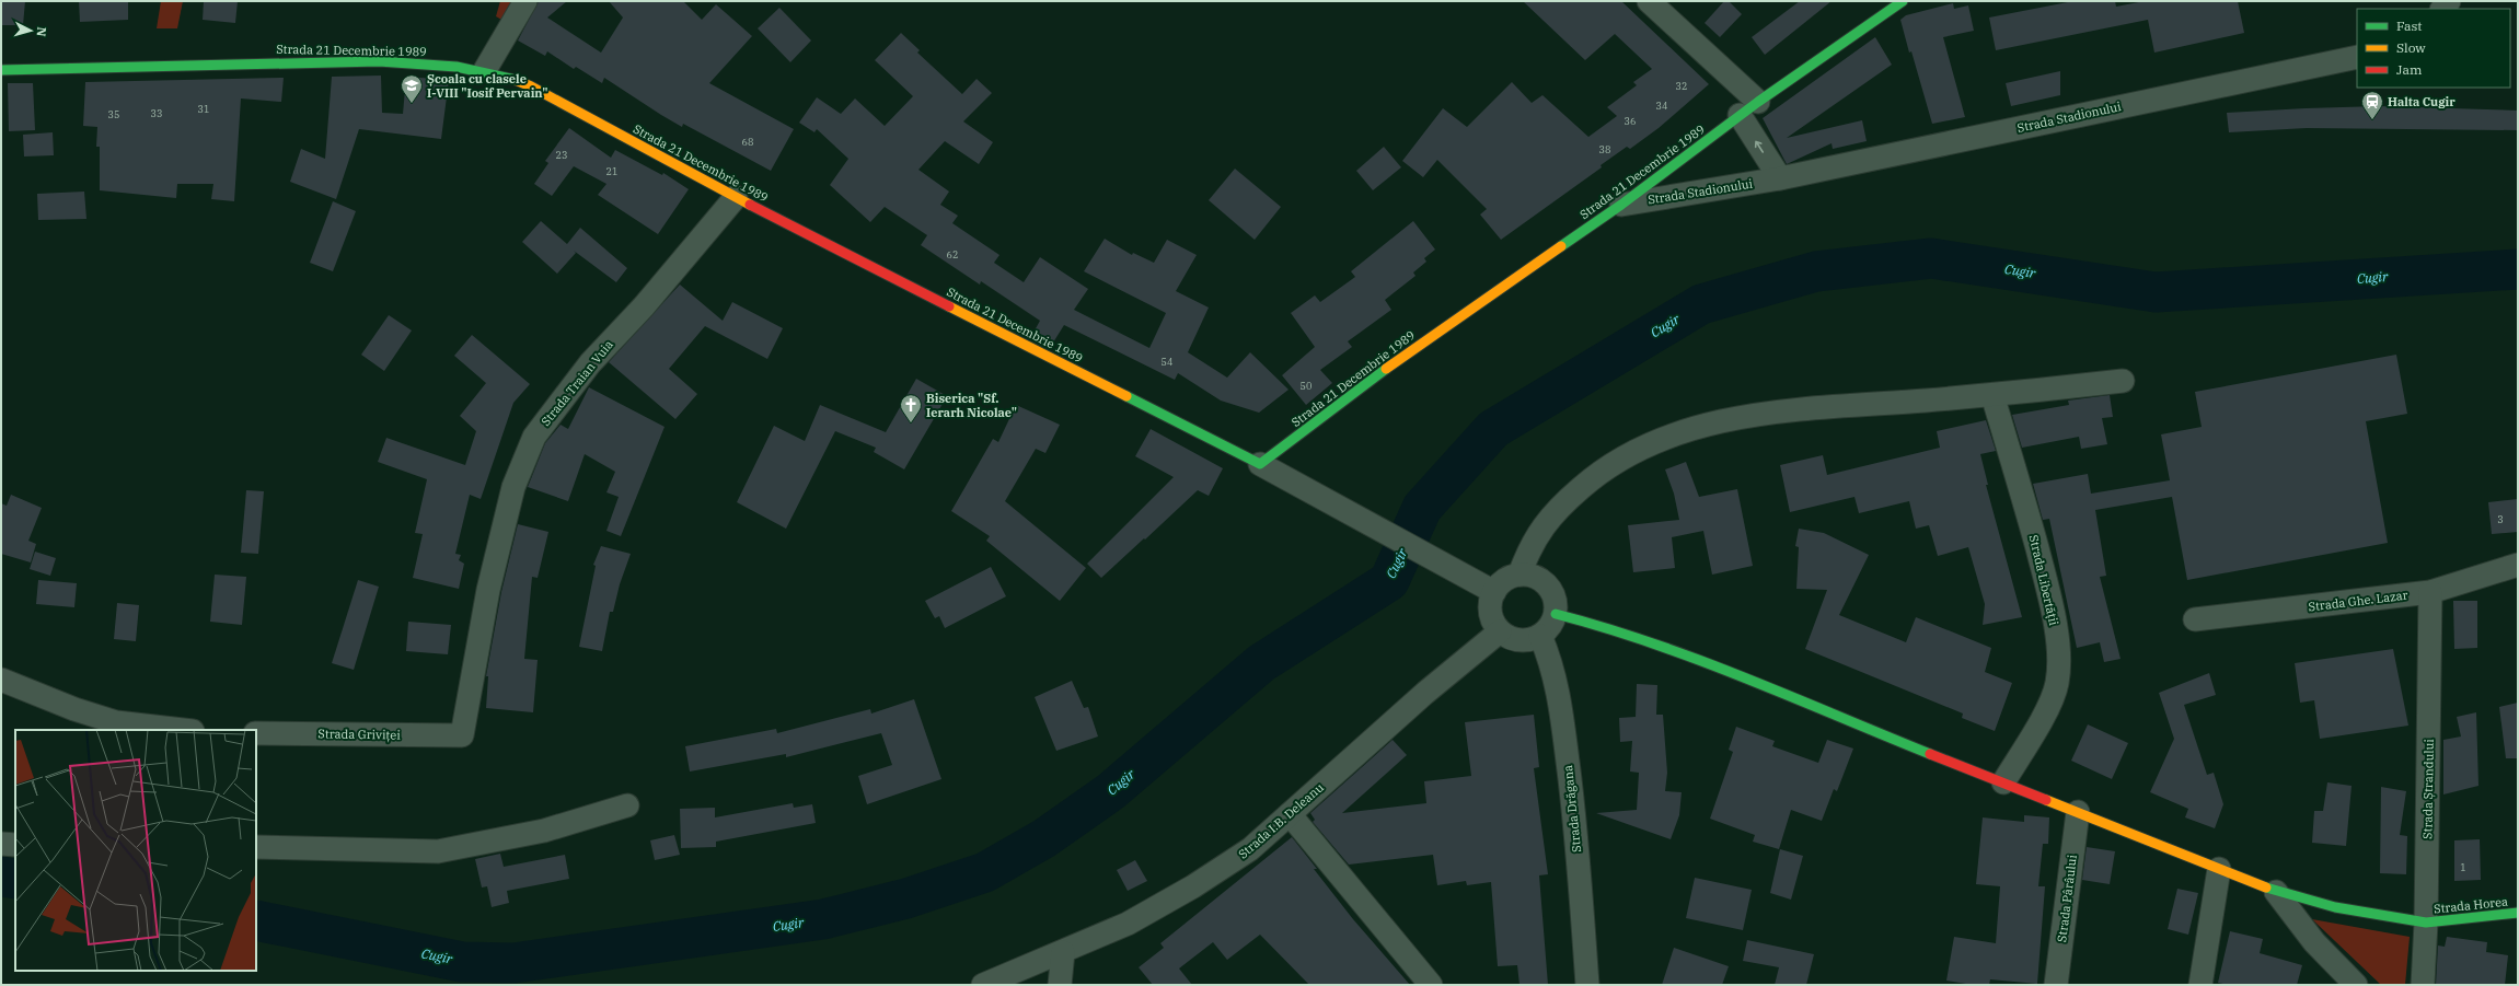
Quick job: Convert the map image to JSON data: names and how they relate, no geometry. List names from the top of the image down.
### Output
{
  "streets": {
    "main road": ["Strada 21 Decembrie 1989", "Strada Horea"],
    "street": [
      "Strada Stadionului",
      "Strada Traian Vuia",
      "Strada Libertății",
      "Strada Ghe. Lazar",
      "Strada Griviței",
      "Strada Ștrandului",
      "Strada Drăgana",
      "Strada I.B. Deleanu",
      "Strada Pârâului"
    ]
  },
  "crossings": [
    ["Strada 21 Decembrie 1989", "Strada Stadionului"],
    ["Strada 21 Decembrie 1989", "Strada Traian Vuia"],
    ["Strada Traian Vuia", "Strada Griviței"],
    ["Strada Libertății", "Strada Horea"],
    ["Strada Ghe. Lazar", "Strada Ștrandului"],
    ["Strada Ștrandului", "Strada Horea"],
    ["Strada Drăgana", "Strada I.B. Deleanu"],
    ["Strada Drăgana", "Strada Horea"],
    ["Strada I.B. Deleanu", "Strada Horea"],
    ["Strada Pârâului", "Strada Horea"]
  ],
  "water": ["Cugir"],
  "places": {
    "school or university": ["Școala cu clasele I-VIII \"Iosif Pervain\""],
    "station": ["Halta Cugir"],
    "church": ["Biserica \"Sf. Ierarh Nicolae\""]
  },
  "house_numbers": [
    "32",
    "34",
    "31",
    "33",
    "35",
    "36",
    "68",
    "38",
    "23",
    "21",
    "62",
    "54",
    "50",
    "3",
    "1"
  ],
  "legend": ["Fast", "Slow", "Jam"],
  "north": "right"
}
